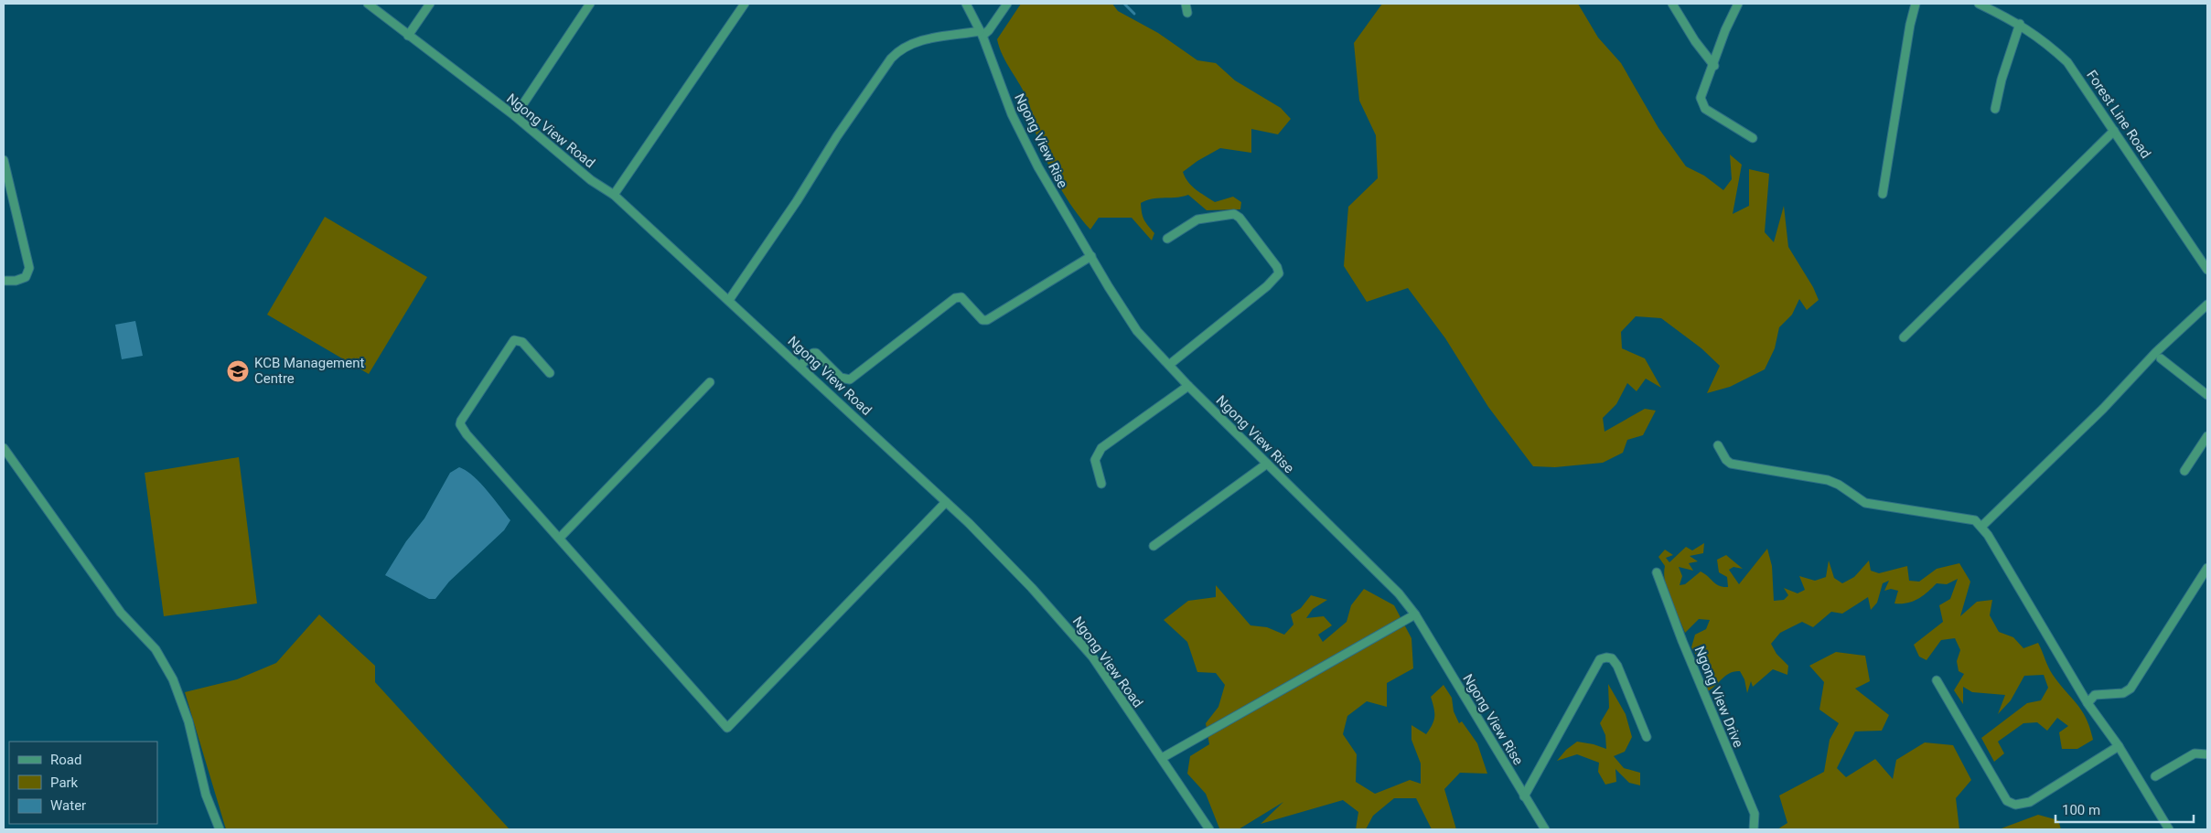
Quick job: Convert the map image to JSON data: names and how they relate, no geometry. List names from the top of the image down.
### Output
{
  "streets": {
    "street": [
      "Forest Line Road",
      "Ngong View Road",
      "Ngong View Rise",
      "Ngong View Drive"
    ]
  },
  "places": {
    "school or university": ["KCB Management Centre"]
  },
  "legend": ["Road", "Park", "Water"],
  "scale_bar": "100 m"
}
